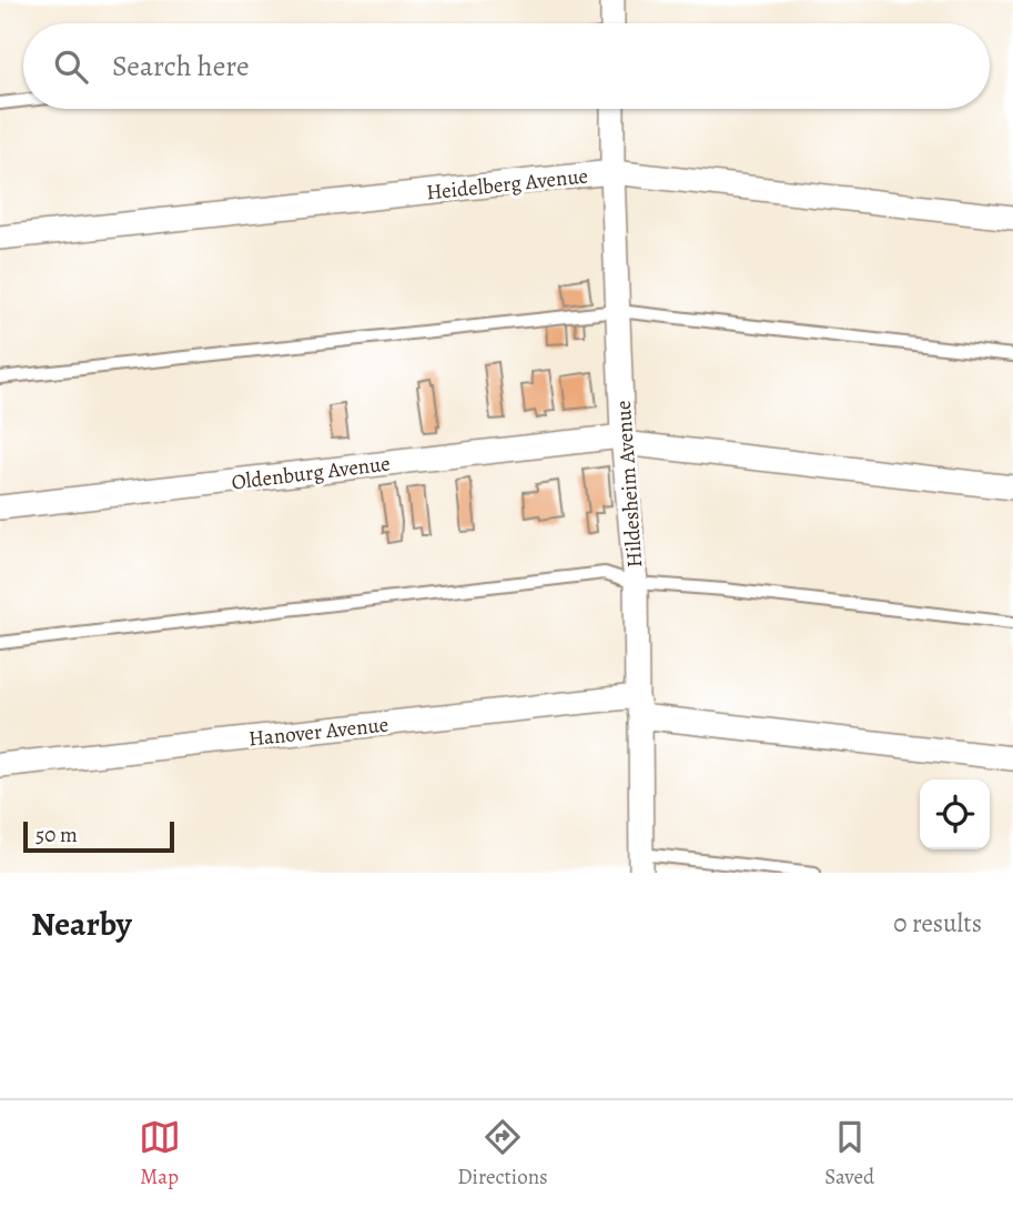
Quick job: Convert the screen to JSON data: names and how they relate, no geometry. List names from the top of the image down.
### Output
{
  "streets": {
    "street": [
      "Heidelberg Avenue",
      "Oldenburg Avenue",
      "Hildesheim Avenue",
      "Hanover Avenue"
    ]
  },
  "crossings": [
    ["Heidelberg Avenue", "Hildesheim Avenue"],
    ["Oldenburg Avenue", "Hildesheim Avenue"],
    ["Hildesheim Avenue", "Hanover Avenue"]
  ],
  "scale_bar": "50 m",
  "page": {
    "search": "Search here",
    "scale": "50 m",
    "heading": ["Nearby", "0 results"],
    "nav": ["Map", "Directions", "Saved"]
  }
}
